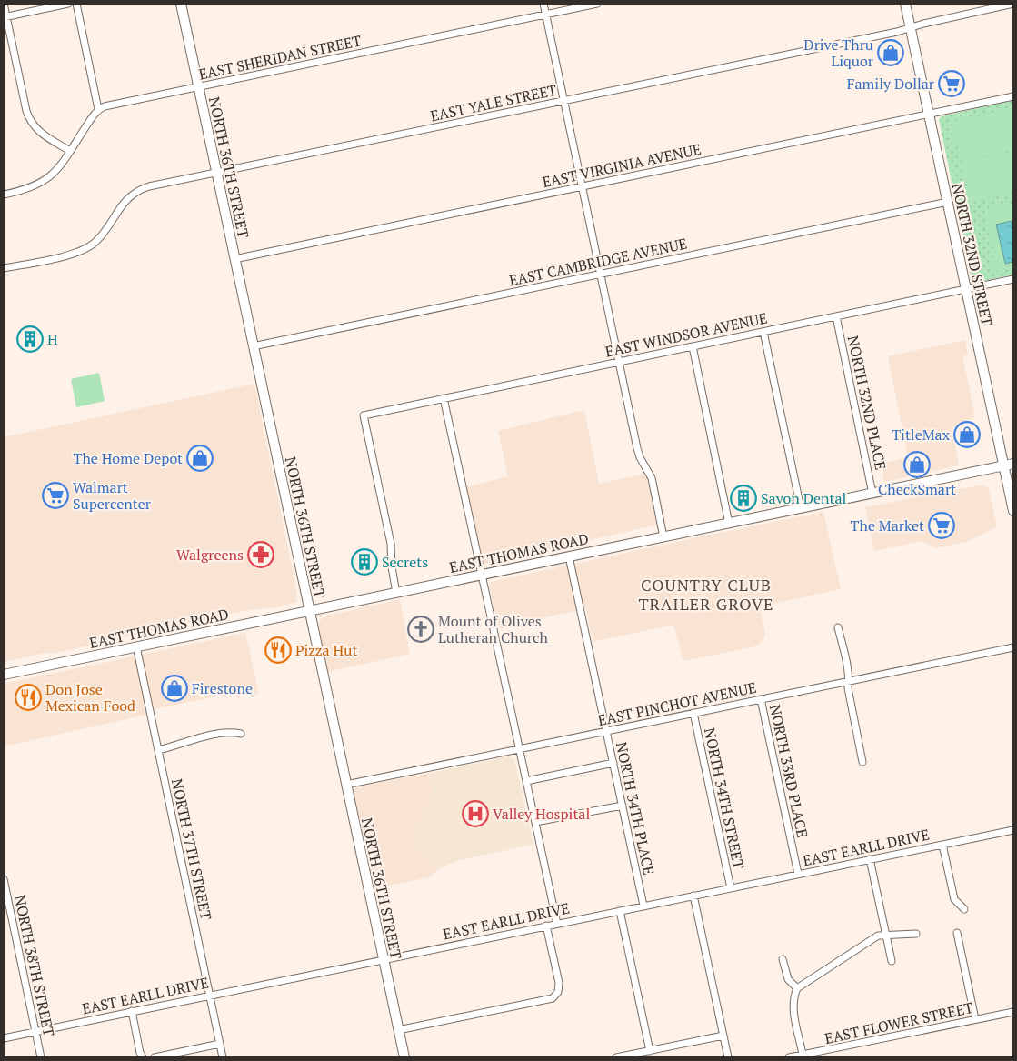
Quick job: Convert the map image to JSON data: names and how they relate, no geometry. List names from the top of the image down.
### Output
{
  "streets": {
    "main road": ["NORTH 36TH STREET", "NORTH 32ND STREET", "EAST THOMAS ROAD"],
    "street": [
      "EAST SHERIDAN STREET",
      "EAST YALE STREET",
      "EAST VIRGINIA AVENUE",
      "EAST CAMBRIDGE AVENUE",
      "EAST WINDSOR AVENUE",
      "NORTH 32ND PLACE",
      "EAST PINCHOT AVENUE",
      "NORTH 33RD PLACE",
      "NORTH 34TH STREET",
      "NORTH 34TH PLACE",
      "EAST EARLL DRIVE",
      "NORTH 37TH STREET",
      "NORTH 38TH STREET",
      "EAST FLOWER STREET"
    ]
  },
  "crossings": [
    ["EAST SHERIDAN STREET", "NORTH 36TH STREET"],
    ["EAST YALE STREET", "NORTH 36TH STREET"],
    ["EAST YALE STREET", "NORTH 32ND STREET"],
    ["EAST VIRGINIA AVENUE", "NORTH 36TH STREET"],
    ["EAST VIRGINIA AVENUE", "NORTH 32ND STREET"],
    ["NORTH 36TH STREET", "EAST CAMBRIDGE AVENUE"],
    ["NORTH 36TH STREET", "EAST THOMAS ROAD"],
    ["NORTH 36TH STREET", "EAST PINCHOT AVENUE"],
    ["NORTH 36TH STREET", "EAST EARLL DRIVE"],
    ["NORTH 32ND STREET", "EAST CAMBRIDGE AVENUE"],
    ["NORTH 32ND STREET", "EAST WINDSOR AVENUE"],
    ["NORTH 32ND STREET", "EAST THOMAS ROAD"],
    ["EAST WINDSOR AVENUE", "NORTH 32ND PLACE"],
    ["EAST WINDSOR AVENUE", "EAST THOMAS ROAD"],
    ["NORTH 32ND PLACE", "EAST THOMAS ROAD"],
    ["EAST THOMAS ROAD", "NORTH 34TH PLACE"],
    ["EAST THOMAS ROAD", "NORTH 37TH STREET"],
    ["EAST PINCHOT AVENUE", "NORTH 33RD PLACE"],
    ["EAST PINCHOT AVENUE", "NORTH 34TH STREET"],
    ["EAST PINCHOT AVENUE", "NORTH 34TH PLACE"],
    ["NORTH 33RD PLACE", "EAST EARLL DRIVE"],
    ["NORTH 34TH STREET", "EAST EARLL DRIVE"],
    ["NORTH 34TH PLACE", "EAST EARLL DRIVE"],
    ["EAST EARLL DRIVE", "NORTH 37TH STREET"],
    ["EAST EARLL DRIVE", "NORTH 38TH STREET"]
  ],
  "districts": ["COUNTRY CLUB TRAILER GROVE"],
  "places": {
    "shop": [
      "Drive Thru Liquor",
      "TitleMax",
      "The Home Depot",
      "CheckSmart",
      "Firestone"
    ],
    "supermarket": ["Family Dollar", "Walmart Supercenter", "The Market"],
    "building": ["H", "Savon Dental", "Secrets"],
    "pharmacy": ["Walgreens"],
    "church": ["Mount of Olives Lutheran Church"],
    "restaurant": ["Pizza Hut", "Don Jose Mexican Food"],
    "hospital": ["Valley Hospital"]
  }
}
